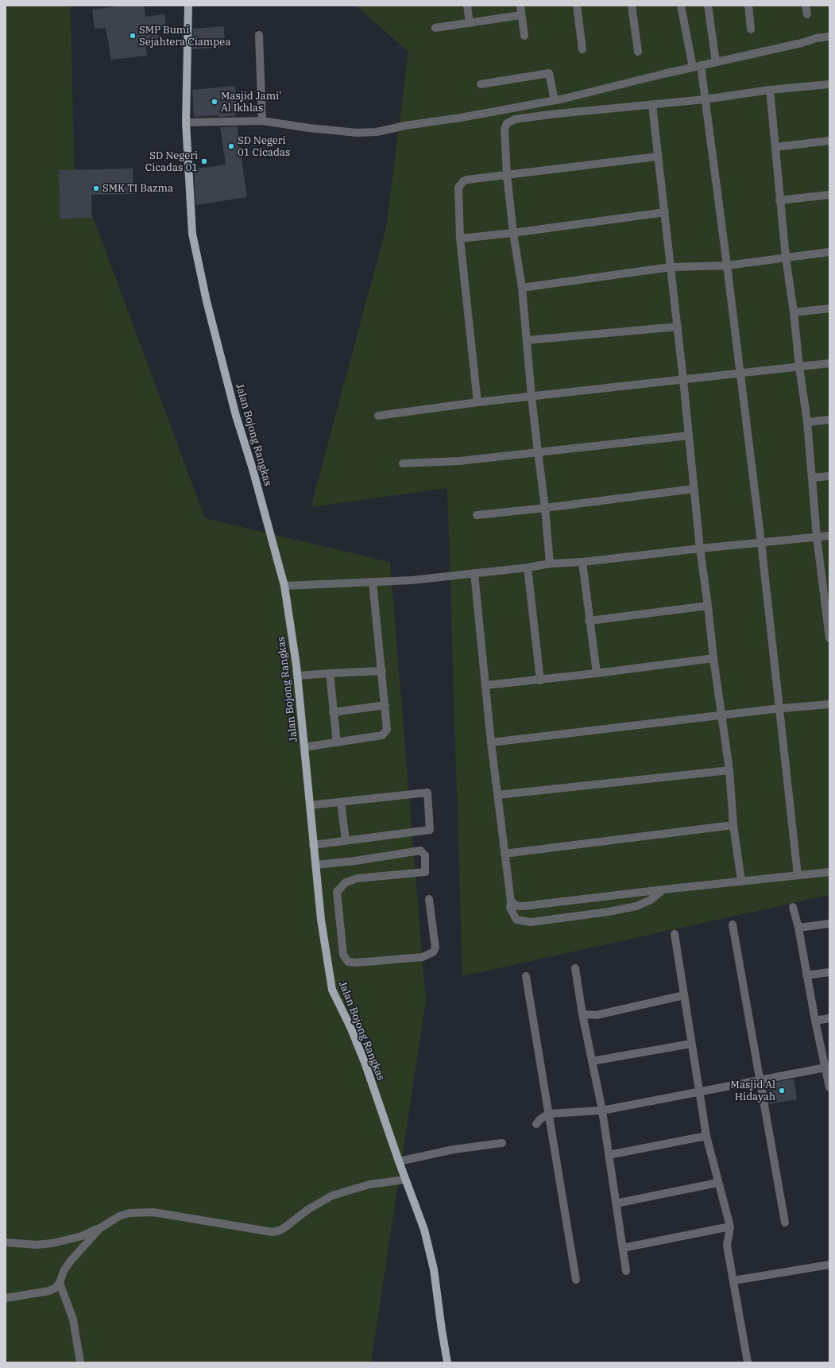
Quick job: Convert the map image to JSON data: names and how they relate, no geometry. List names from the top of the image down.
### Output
{
  "streets": {
    "main road": ["Jalan Bojong Rangkas"]
  },
  "places": [
    "SMP Bumi Sejahtera Ciampea",
    "Masjid Jami' Al Ikhlas",
    "SD Negeri 01 Cicadas",
    "SD Negeri Cicadas 01",
    "SMK TI Bazma",
    "Masjid Al Hidayah"
  ]
}
